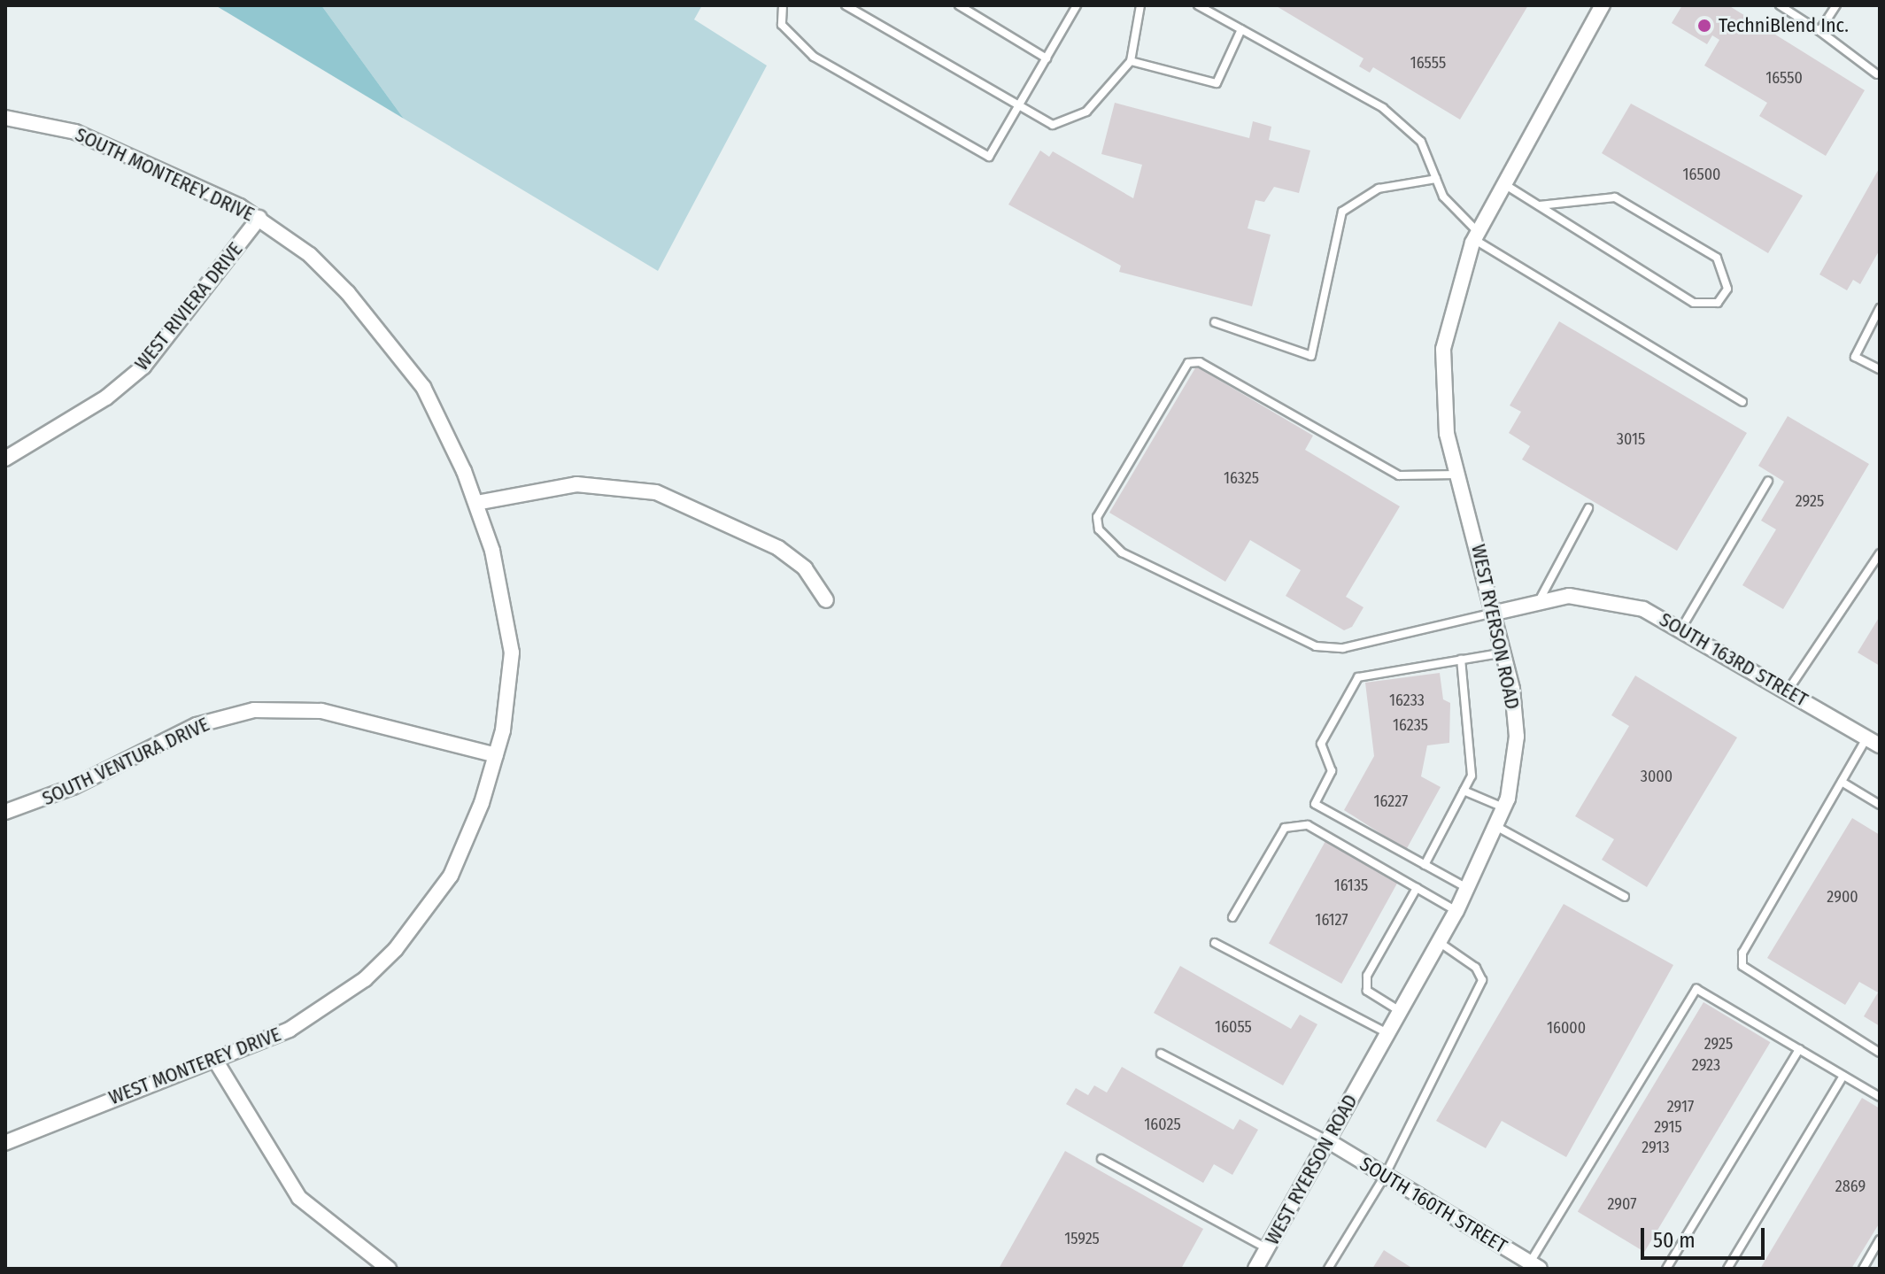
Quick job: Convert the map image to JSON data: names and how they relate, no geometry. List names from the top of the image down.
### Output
{
  "streets": {
    "street": [
      "SOUTH MONTEREY DRIVE",
      "WEST RIVIERA DRIVE",
      "WEST RYERSON ROAD",
      "SOUTH 163RD STREET",
      "SOUTH VENTURA DRIVE",
      "WEST MONTEREY DRIVE",
      "SOUTH 160TH STREET"
    ]
  },
  "crossings": [
    ["SOUTH MONTEREY DRIVE", "WEST RIVIERA DRIVE"],
    ["SOUTH MONTEREY DRIVE", "WEST MONTEREY DRIVE"],
    ["WEST RYERSON ROAD", "SOUTH 163RD STREET"],
    ["WEST RYERSON ROAD", "SOUTH 160TH STREET"],
    ["SOUTH VENTURA DRIVE", "WEST MONTEREY DRIVE"]
  ],
  "places": ["TechniBlend Inc."],
  "house_numbers": [
    "16555",
    "16550",
    "16500",
    "3015",
    "16325",
    "2925",
    "16233",
    "16235",
    "3000",
    "16227",
    "16135",
    "2900",
    "16127",
    "16055",
    "16000",
    "2925",
    "2923",
    "2917",
    "16025",
    "2915",
    "2913",
    "2869",
    "2907",
    "15925"
  ],
  "scale_bar": "50 m"
}
